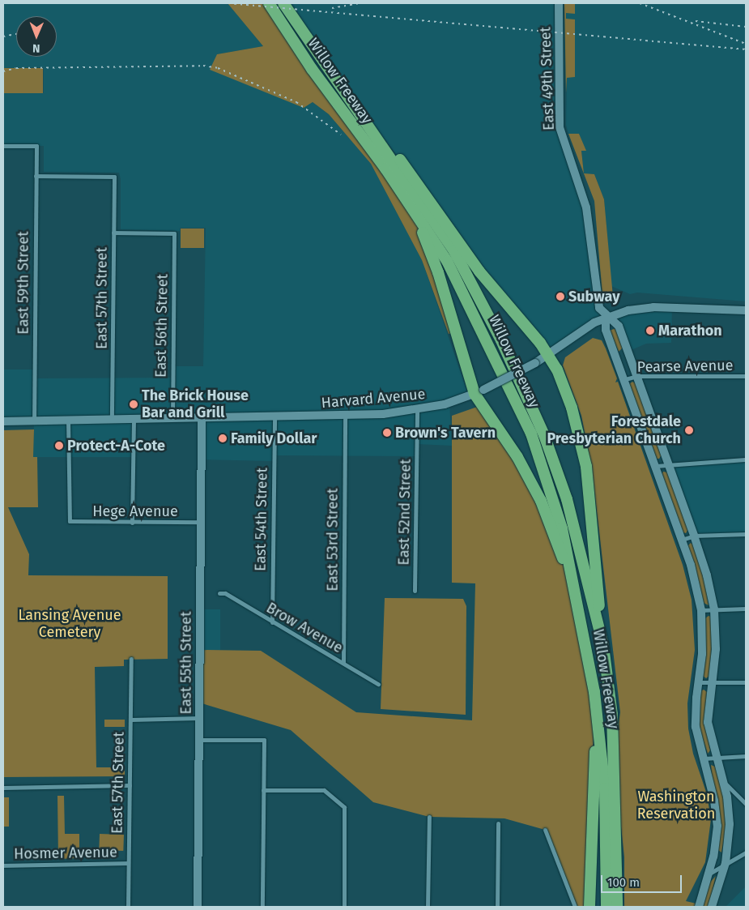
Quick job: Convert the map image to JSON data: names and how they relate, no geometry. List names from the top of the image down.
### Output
{
  "streets": {
    "highway": ["Willow Freeway"],
    "street": [
      "East 49th Street",
      "East 59th Street",
      "East 57th Street",
      "East 56th Street",
      "Pearse Avenue",
      "Harvard Avenue",
      "Hege Avenue",
      "East 52nd Street",
      "East 54th Street",
      "East 53rd Street",
      "Brow Avenue",
      "East 55th Street",
      "Hosmer Avenue"
    ]
  },
  "crossings": [
    ["East 49th Street", "Harvard Avenue"],
    ["East 59th Street", "East 57th Street"],
    ["East 59th Street", "Harvard Avenue"],
    ["East 57th Street", "East 56th Street"],
    ["East 57th Street", "Harvard Avenue"],
    ["East 57th Street", "Hosmer Avenue"],
    ["East 56th Street", "Harvard Avenue"],
    ["Harvard Avenue", "Hege Avenue"],
    ["Harvard Avenue", "East 52nd Street"],
    ["Harvard Avenue", "East 54th Street"],
    ["Harvard Avenue", "East 53rd Street"],
    ["Harvard Avenue", "East 55th Street"],
    ["Hege Avenue", "East 55th Street"],
    ["East 54th Street", "Brow Avenue"],
    ["East 53rd Street", "Brow Avenue"]
  ],
  "parks": ["Lansing Avenue Cemetery", "Washington Reservation"],
  "places": [
    "Subway",
    "Marathon",
    "The Brick House Bar and Grill",
    "Forestdale Presbyterian Church",
    "Brown's Tavern",
    "Family Dollar",
    "Protect-A-Cote"
  ],
  "scale_bar": "100 m",
  "north": "bottom"
}
